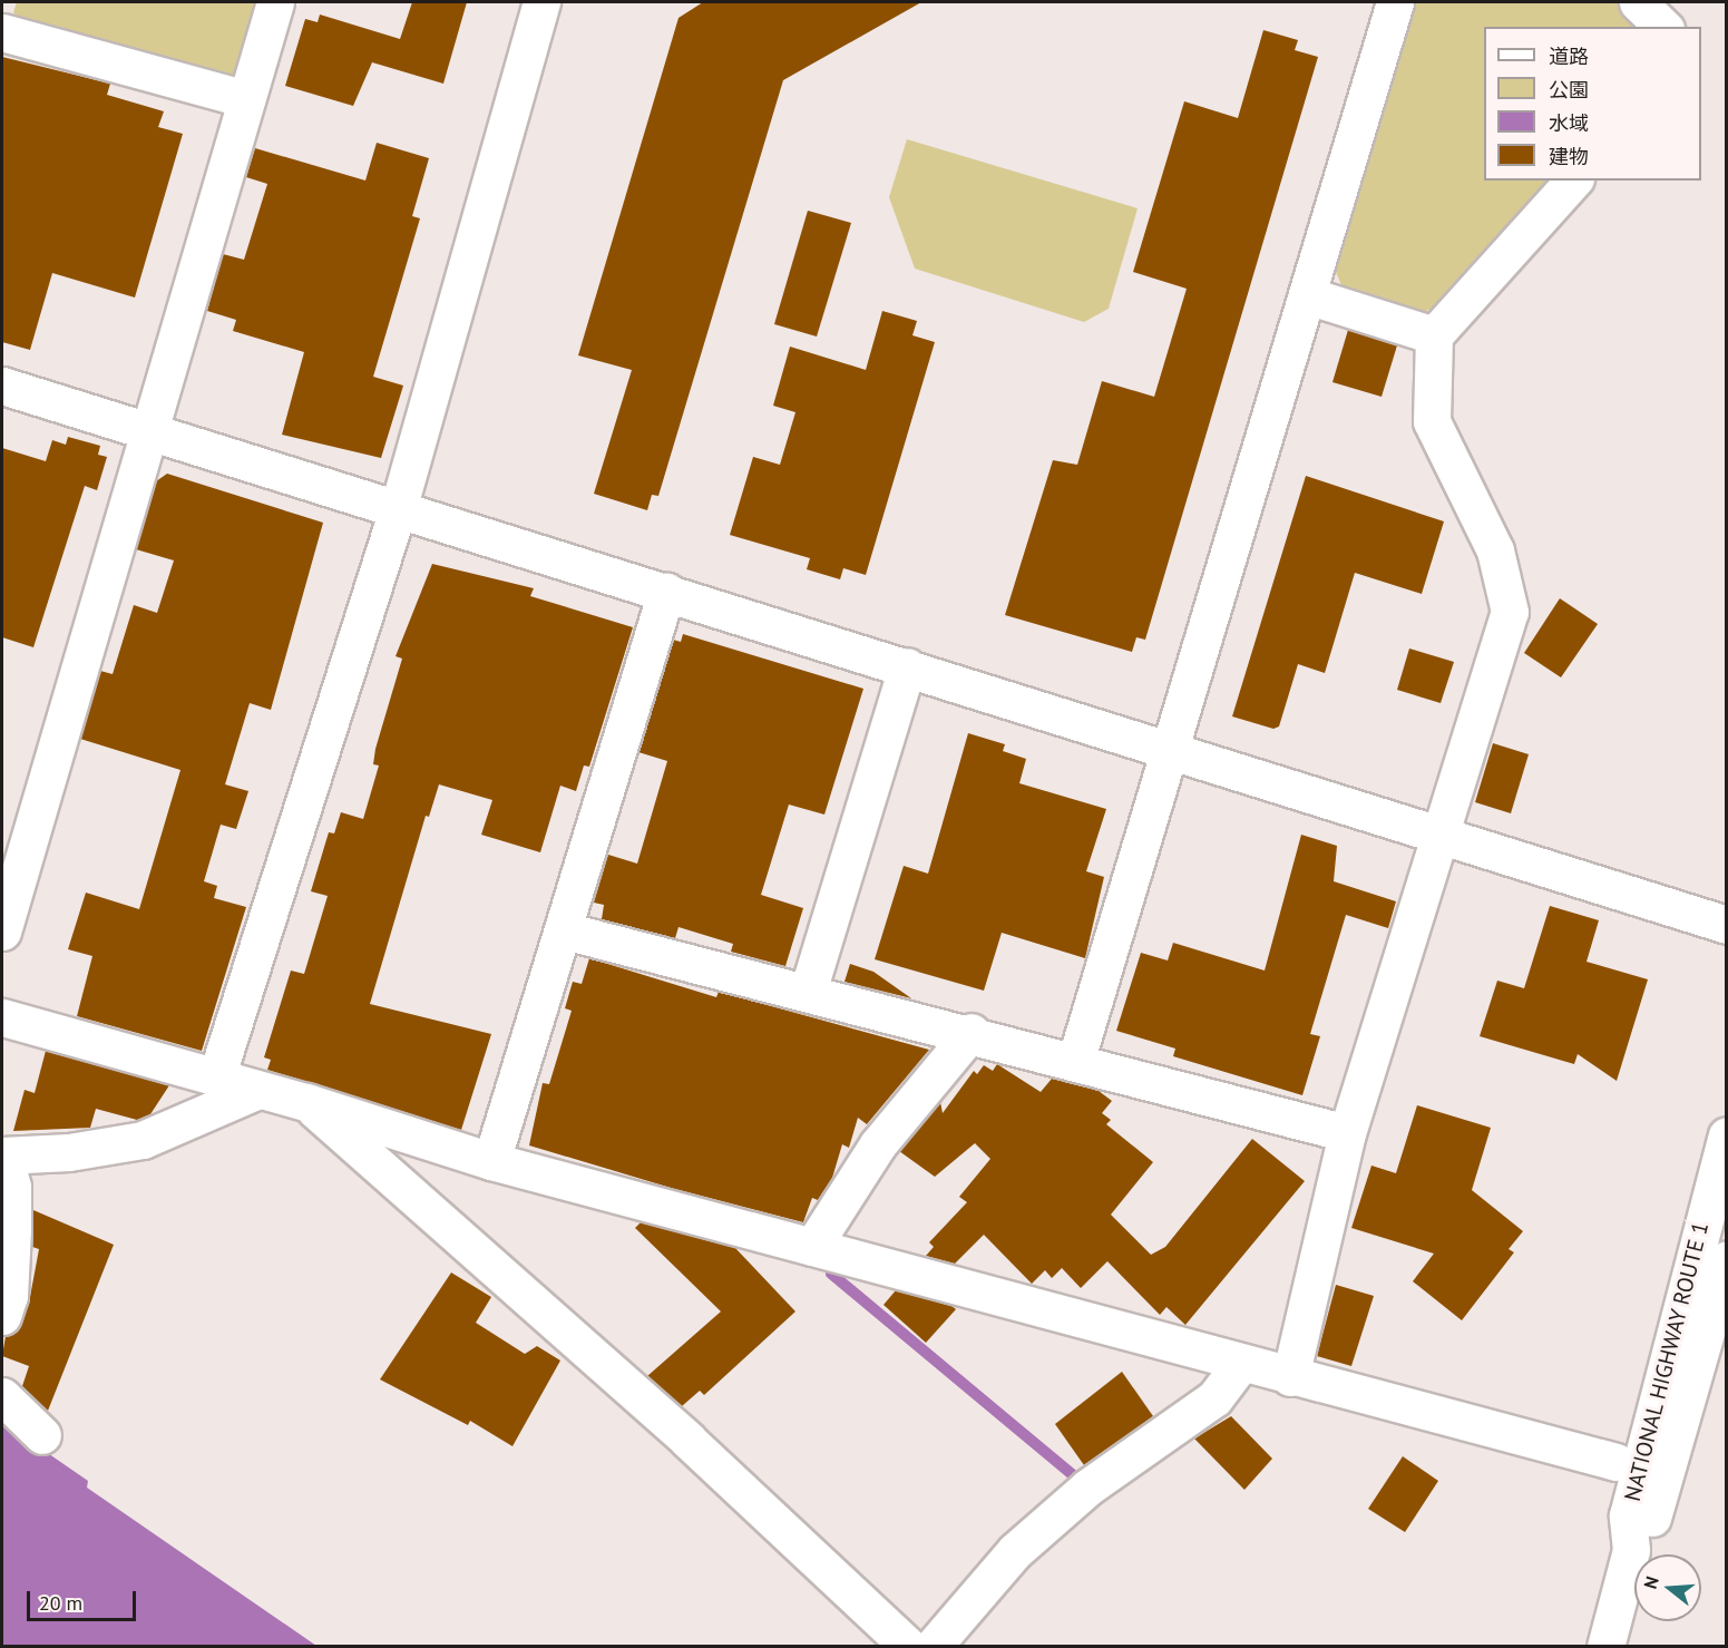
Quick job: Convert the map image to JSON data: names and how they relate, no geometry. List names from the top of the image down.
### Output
{
  "streets": {
    "main road": ["NATIONAL HIGHWAY ROUTE 1"]
  },
  "legend": [
    "道路",
    "公園",
    "水域",
    "建物"
  ],
  "scale_bar": "20 m",
  "north": "left"
}
